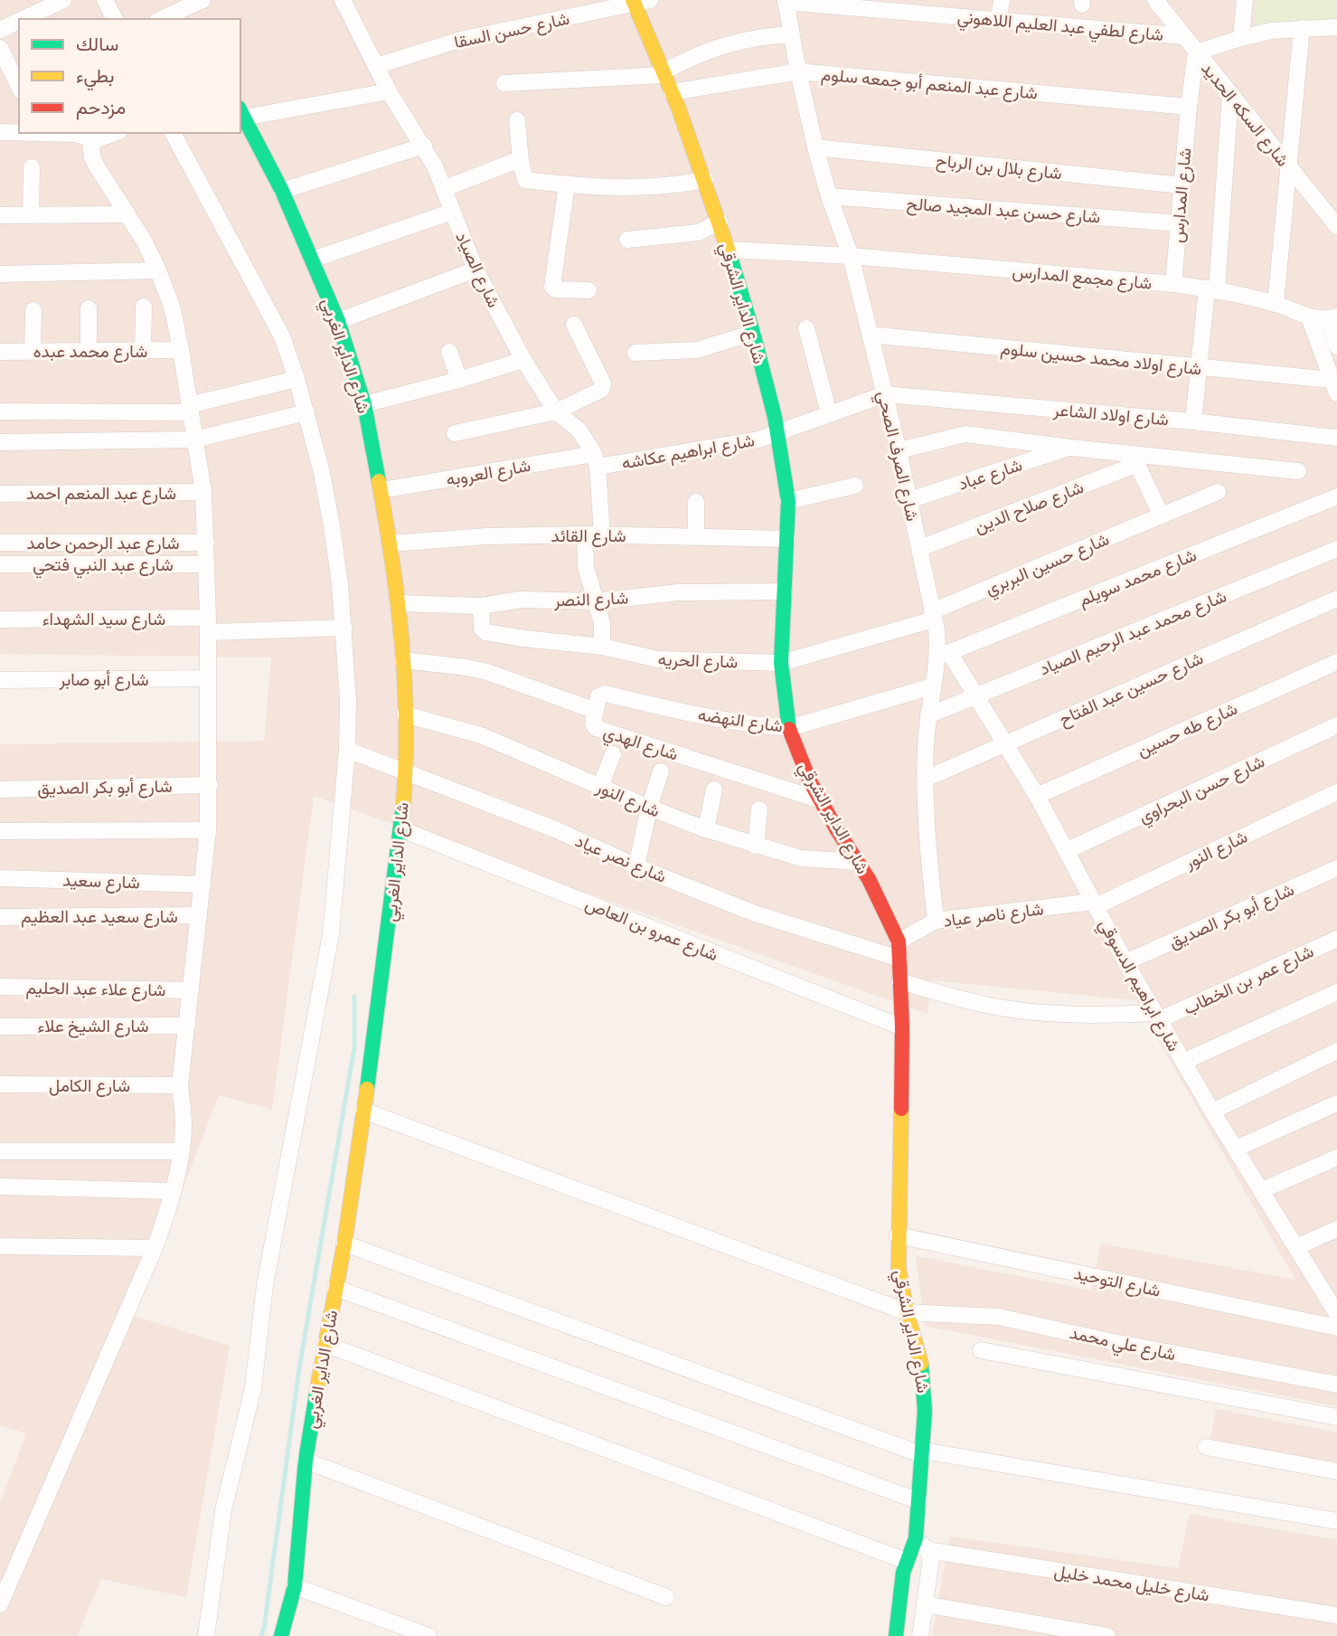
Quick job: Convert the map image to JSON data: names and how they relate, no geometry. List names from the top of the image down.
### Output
{
  "streets": {
    "street": [
      "شارع لطفي عبد العليم اللاهوني",
      "شارع حسن السقا",
      "شارع عبد المنعم أبو جمعه سلوم",
      "شارع السكه الحديد",
      "شارع بلال بن الرباح",
      "شارع المدارس",
      "شارع حسن عبد المجيد صالح",
      "شارع الصياد",
      "شارع مجمع المدارس",
      "شارع الداير الشرقي",
      "شارع محمد عبده",
      "شارع الداير الغربي",
      "شارع اولاد محمد حسين سلوم",
      "شارع اولاد الشاعر",
      "شارع ابراهيم عكاشه",
      "شارع الصرف الصحي",
      "شارع العروبه",
      "شارع عباد",
      "شارع عبد المنعم احمد",
      "شارع صلاح الدين",
      "شارع القائد",
      "شارع عبد الرحمن حامد",
      "شارع حسين البربري",
      "شارع عبد النبي فتحي",
      "شارع محمد سويلم",
      "شارع النصر",
      "شارع سيد الشهداء",
      "شارع محمد عبد الرحيم الصياد",
      "شارع الحريه",
      "شارع أبو صابر",
      "شارع حسين عبد الفتاح",
      "شارع النهضه",
      "شارع طه حسين",
      "شارع الهدي",
      "شارع أبو بكر الصديق",
      "شارع حسن البحراوي",
      "شارع النور",
      "شارع نصر عياد",
      "شارع سعيد",
      "شارع ناصر عياد",
      "شارع سعيد عبد العظيم",
      "شارع عمرو بن العاص",
      "شارع عمر بن الخطاب",
      "شارع ابراهيم الدسوقي",
      "شارع علاء عبد الحليم",
      "شارع الشيخ علاء",
      "شارع الكامل",
      "شارع التوحيد",
      "شارع علي محمد",
      "شارع خليل محمد خليل"
    ]
  },
  "crossings": [
    ["شارع لطفي عبد العليم اللاهوني", "شارع السكه الحديد"],
    ["شارع لطفي عبد العليم اللاهوني", "شارع الصرف الصحي"],
    ["شارع حسن السقا", "شارع الصياد"],
    ["شارع حسن السقا", "شارع الداير الشرقي"],
    ["شارع عبد المنعم أبو جمعه سلوم", "شارع المدارس"],
    ["شارع عبد المنعم أبو جمعه سلوم", "شارع الداير الشرقي"],
    ["شارع عبد المنعم أبو جمعه سلوم", "شارع الصرف الصحي"],
    ["شارع السكه الحديد", "شارع المدارس"],
    ["شارع بلال بن الرباح", "شارع المدارس"],
    ["شارع بلال بن الرباح", "شارع الصرف الصحي"],
    ["شارع المدارس", "شارع حسن عبد المجيد صالح"],
    ["شارع المدارس", "شارع مجمع المدارس"],
    ["شارع حسن عبد المجيد صالح", "شارع الصرف الصحي"],
    ["شارع الصياد", "شارع ابراهيم عكاشه"],
    ["شارع الصياد", "شارع العروبه"],
    ["شارع مجمع المدارس", "شارع الداير الشرقي"],
    ["شارع مجمع المدارس", "شارع الصرف الصحي"],
    ["شارع الداير الشرقي", "شارع ابراهيم عكاشه"],
    ["شارع الداير الشرقي", "شارع القائد"],
    ["شارع الداير الشرقي", "شارع النصر"],
    ["شارع الداير الشرقي", "شارع الحريه"],
    ["شارع الداير الشرقي", "شارع النهضه"],
    ["شارع الداير الشرقي", "شارع الهدي"],
    ["شارع الداير الشرقي", "شارع النور"],
    ["شارع الداير الشرقي", "شارع نصر عياد"],
    ["شارع الداير الشرقي", "شارع ناصر عياد"],
    ["شارع الداير الشرقي", "شارع عمرو بن العاص"],
    ["شارع الداير الشرقي", "شارع التوحيد"],
    ["شارع الداير الشرقي", "شارع علي محمد"],
    ["شارع الداير الشرقي", "شارع خليل محمد خليل"],
    ["شارع الداير الغربي", "شارع العروبه"],
    ["شارع الداير الغربي", "شارع القائد"],
    ["شارع الداير الغربي", "شارع النصر"],
    ["شارع الداير الغربي", "شارع الهدي"],
    ["شارع الداير الغربي", "شارع النور"],
    ["شارع الداير الغربي", "شارع نصر عياد"],
    ["شارع الداير الغربي", "شارع عمرو بن العاص"],
    ["شارع الداير الغربي", "شارع علي محمد"],
    ["شارع اولاد محمد حسين سلوم", "شارع الصرف الصحي"],
    ["شارع اولاد الشاعر", "شارع ابراهيم عكاشه"],
    ["شارع اولاد الشاعر", "شارع الصرف الصحي"],
    ["شارع ابراهيم عكاشه", "شارع الصرف الصحي"],
    ["شارع ابراهيم عكاشه", "شارع العروبه"],
    ["شارع الصرف الصحي", "شارع عباد"],
    ["شارع الصرف الصحي", "شارع صلاح الدين"],
    ["شارع الصرف الصحي", "شارع حسين البربري"],
    ["شارع الصرف الصحي", "شارع محمد سويلم"],
    ["شارع الصرف الصحي", "شارع محمد عبد الرحيم الصياد"],
    ["شارع الصرف الصحي", "شارع الحريه"],
    ["شارع الصرف الصحي", "شارع حسين عبد الفتاح"],
    ["شارع الصرف الصحي", "شارع النهضه"],
    ["شارع الصرف الصحي", "شارع ناصر عياد"],
    ["شارع الصرف الصحي", "شارع ابراهيم الدسوقي"],
    ["شارع حسين البربري", "شارع الحريه"],
    ["شارع محمد سويلم", "شارع ابراهيم الدسوقي"],
    ["شارع النصر", "شارع الحريه"],
    ["شارع محمد عبد الرحيم الصياد", "شارع ابراهيم الدسوقي"],
    ["شارع حسين عبد الفتاح", "شارع ابراهيم الدسوقي"],
    ["شارع النهضه", "شارع الهدي"],
    ["شارع طه حسين", "شارع ابراهيم الدسوقي"],
    ["شارع أبو بكر الصديق", "شارع ابراهيم الدسوقي"],
    ["شارع حسن البحراوي", "شارع ابراهيم الدسوقي"],
    ["شارع النور", "شارع ناصر عياد"],
    ["شارع النور", "شارع ابراهيم الدسوقي"],
    ["شارع ناصر عياد", "شارع ابراهيم الدسوقي"],
    ["شارع عمر بن الخطاب", "شارع ابراهيم الدسوقي"]
  ],
  "legend": ["سالك", "بطيء", "مزدحم"]
}
